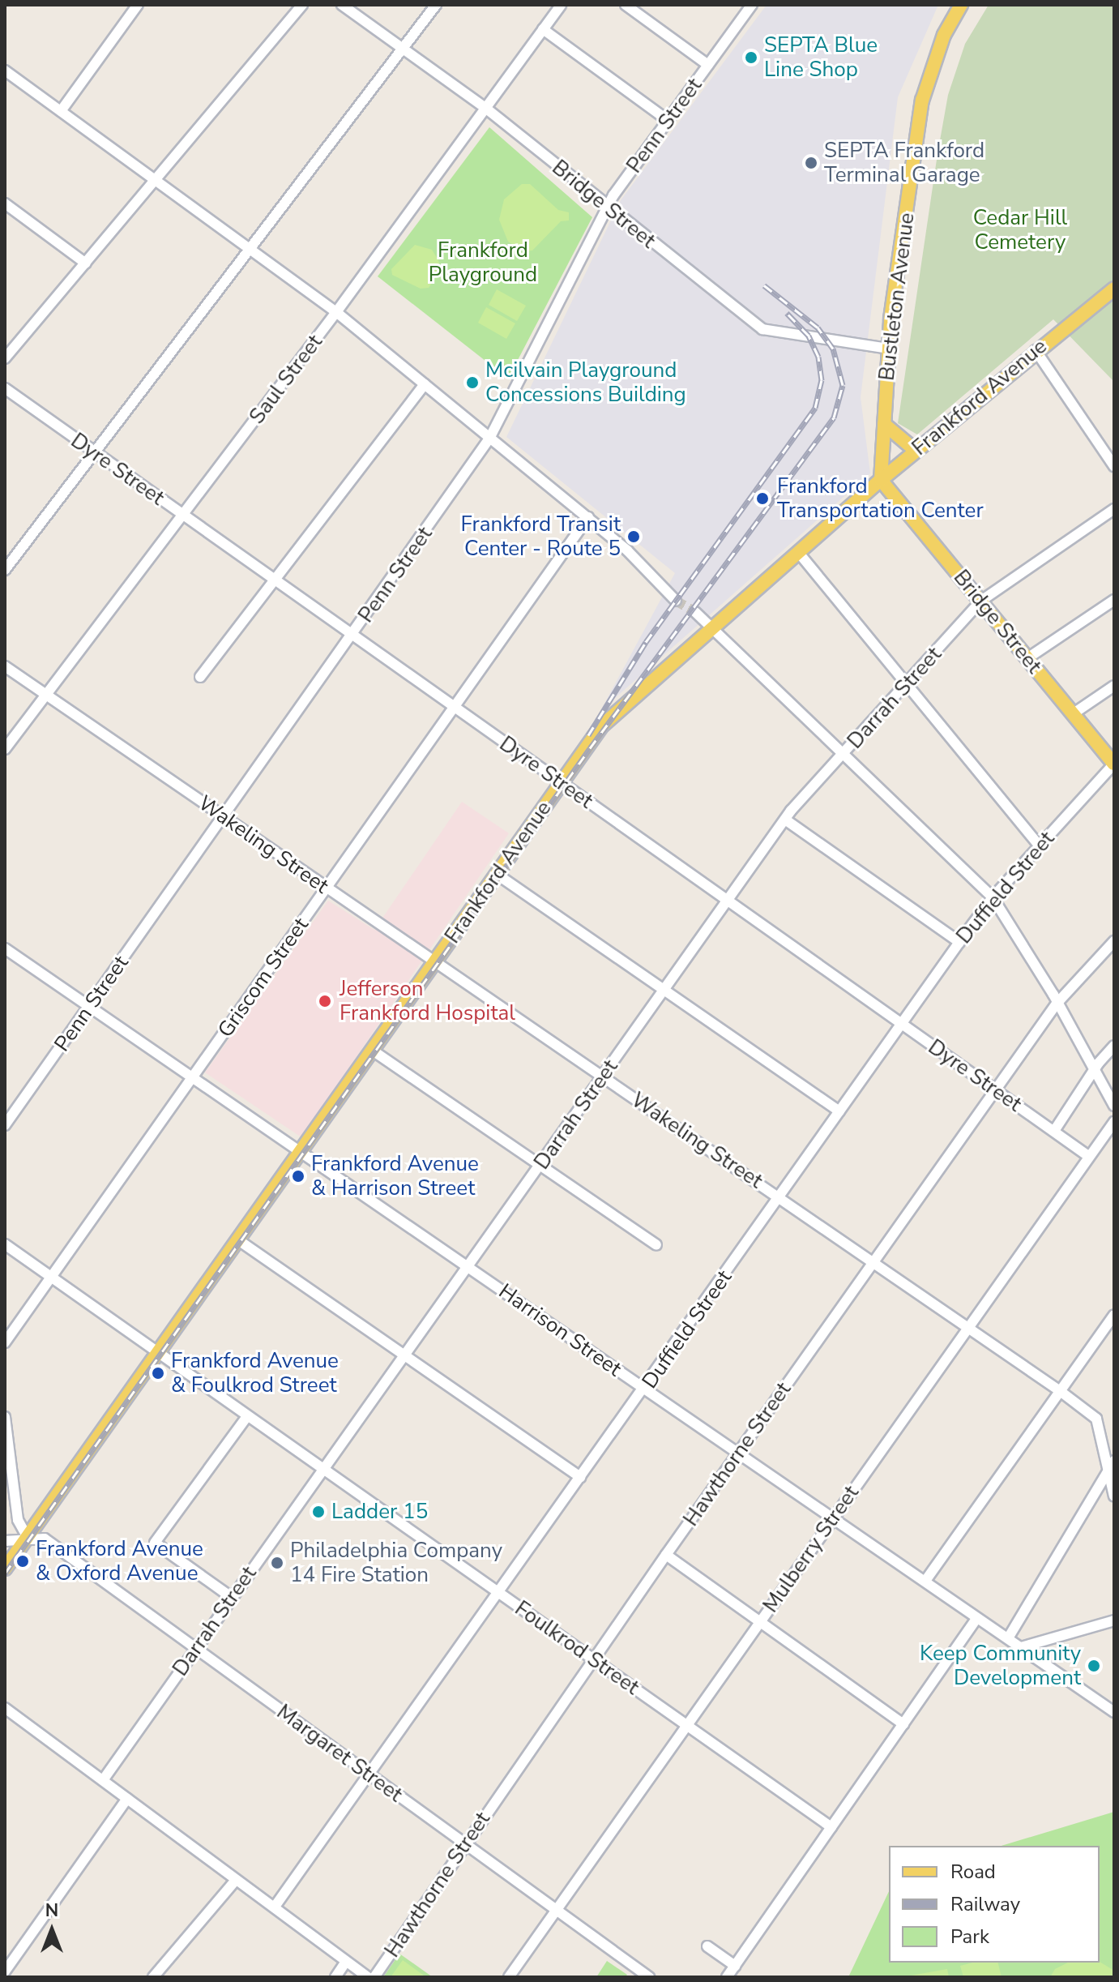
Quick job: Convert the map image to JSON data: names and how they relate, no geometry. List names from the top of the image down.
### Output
{
  "streets": {
    "main road": ["Bridge Street", "Bustleton Avenue", "Frankford Avenue"],
    "street": [
      "Penn Street",
      "Saul Street",
      "Dyre Street",
      "Darrah Street",
      "Wakeling Street",
      "Duffield Street",
      "Griscom Street",
      "Harrison Street",
      "Hawthorne Street",
      "Mulberry Street",
      "Foulkrod Street",
      "Margaret Street"
    ]
  },
  "crossings": [
    ["Penn Street", "Bridge Street"],
    ["Penn Street", "Dyre Street"],
    ["Penn Street", "Wakeling Street"],
    ["Penn Street", "Harrison Street"],
    ["Bridge Street", "Bustleton Avenue"],
    ["Bridge Street", "Saul Street"],
    ["Bridge Street", "Frankford Avenue"],
    ["Bridge Street", "Darrah Street"],
    ["Bridge Street", "Duffield Street"],
    ["Bustleton Avenue", "Frankford Avenue"],
    ["Saul Street", "Dyre Street"],
    ["Saul Street", "Wakeling Street"],
    ["Frankford Avenue", "Dyre Street"],
    ["Frankford Avenue", "Wakeling Street"],
    ["Frankford Avenue", "Harrison Street"],
    ["Frankford Avenue", "Foulkrod Street"],
    ["Frankford Avenue", "Margaret Street"],
    ["Dyre Street", "Darrah Street"],
    ["Dyre Street", "Duffield Street"],
    ["Dyre Street", "Griscom Street"],
    ["Dyre Street", "Hawthorne Street"],
    ["Dyre Street", "Mulberry Street"],
    ["Darrah Street", "Wakeling Street"],
    ["Darrah Street", "Harrison Street"],
    ["Darrah Street", "Foulkrod Street"],
    ["Darrah Street", "Margaret Street"],
    ["Wakeling Street", "Duffield Street"],
    ["Wakeling Street", "Griscom Street"],
    ["Wakeling Street", "Hawthorne Street"],
    ["Wakeling Street", "Mulberry Street"],
    ["Duffield Street", "Harrison Street"],
    ["Duffield Street", "Foulkrod Street"],
    ["Duffield Street", "Margaret Street"],
    ["Griscom Street", "Harrison Street"],
    ["Griscom Street", "Foulkrod Street"],
    ["Harrison Street", "Hawthorne Street"],
    ["Harrison Street", "Mulberry Street"],
    ["Hawthorne Street", "Foulkrod Street"],
    ["Hawthorne Street", "Margaret Street"],
    ["Mulberry Street", "Foulkrod Street"],
    ["Mulberry Street", "Margaret Street"]
  ],
  "parks": ["Cedar Hill Cemetery", "Frankford Playground"],
  "places": [
    "SEPTA Blue Line Shop",
    "SEPTA Frankford Terminal Garage",
    "Mcilvain Playground Concessions Building",
    "Frankford Transportation Center",
    "Frankford Transit Center - Route 5",
    "Jefferson Frankford Hospital",
    "Frankford Avenue & Harrison Street",
    "Frankford Avenue & Foulkrod Street",
    "Ladder 15",
    "Frankford Avenue & Oxford Avenue",
    "Philadelphia Company 14 Fire Station",
    "Keep Community Development"
  ],
  "legend": ["Road", "Railway", "Park"],
  "north": "top"
}
